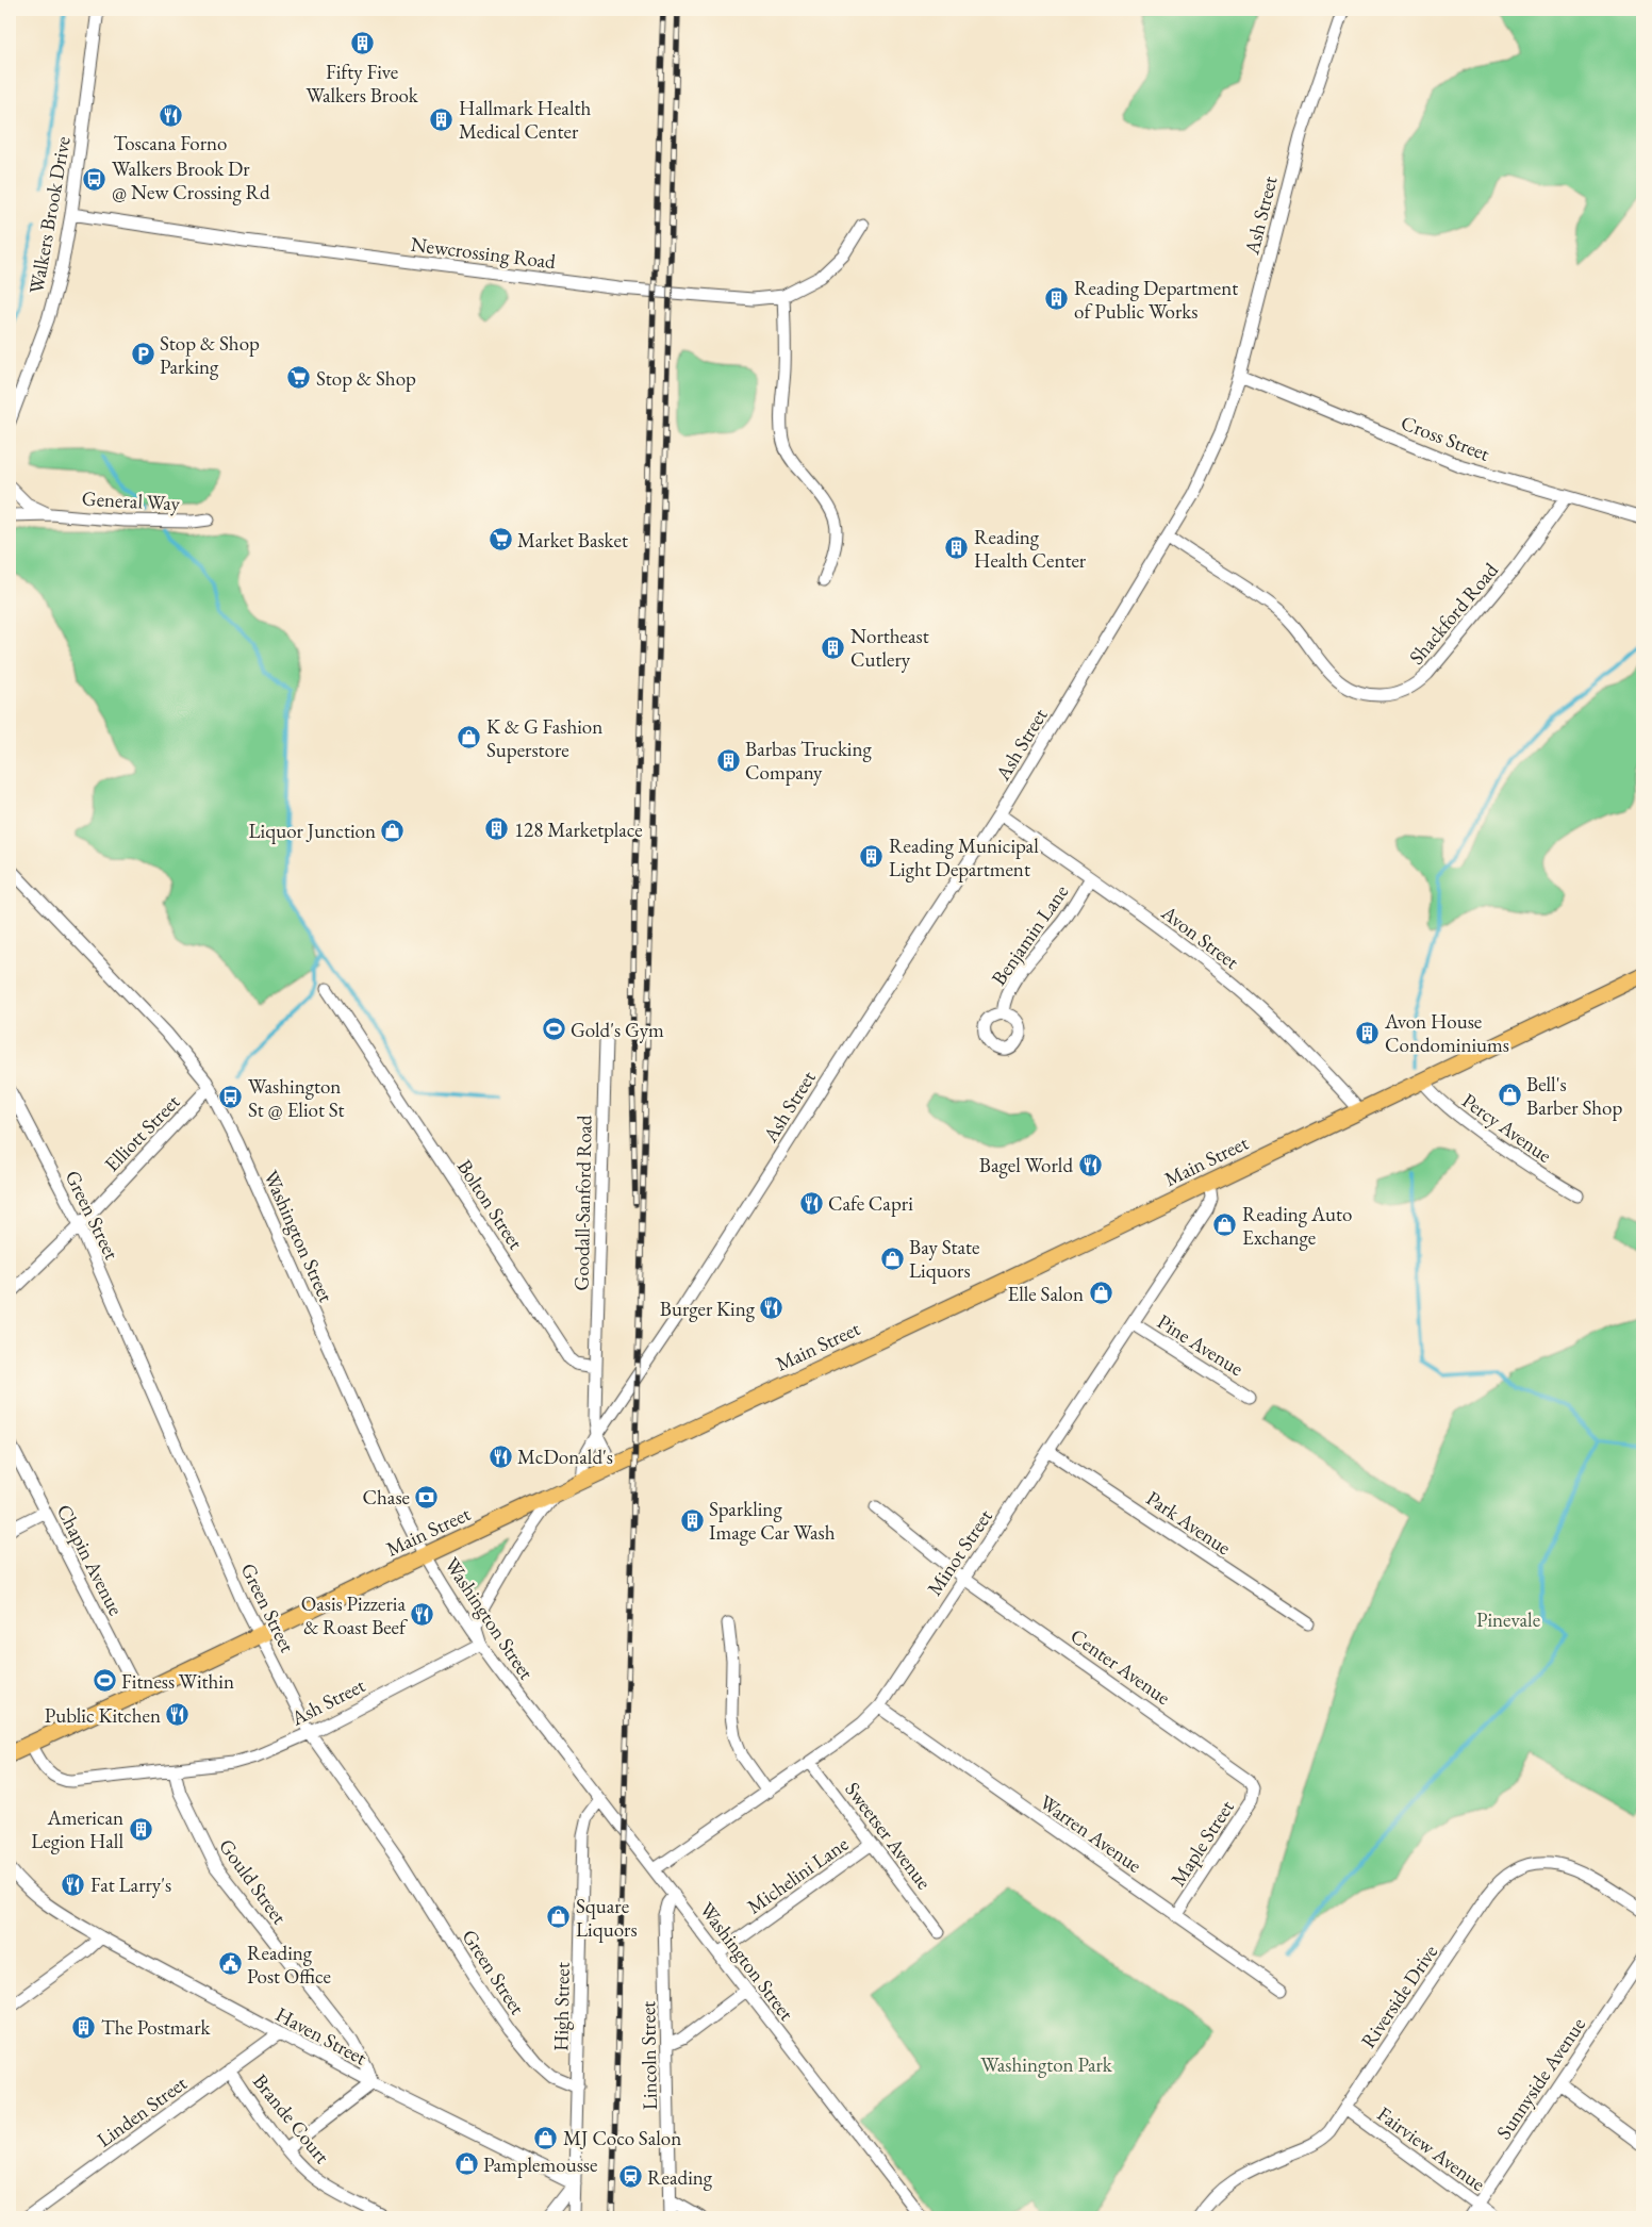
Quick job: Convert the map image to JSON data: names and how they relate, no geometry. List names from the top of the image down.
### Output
{
  "streets": {
    "main road": ["Main Street"],
    "street": [
      "Walkers Brook Drive",
      "Ash Street",
      "Newcrossing Road",
      "Cross Street",
      "General Way",
      "Shackford Road",
      "Benjamin Lane",
      "Avon Street",
      "Percy Avenue",
      "Elliott Street",
      "Goodall-Sanford Road",
      "Bolton Street",
      "Green Street",
      "Washington Street",
      "Pine Avenue",
      "Park Avenue",
      "Minot Street",
      "Chapin Avenue",
      "Center Avenue",
      "Warren Avenue",
      "Sweetser Avenue",
      "Maple Street",
      "Michelini Lane",
      "Gould Street",
      "Riverside Drive",
      "High Street",
      "Haven Street",
      "Lincoln Street",
      "Sunnyside Avenue",
      "Linden Street",
      "Brande Court",
      "Fairview Avenue"
    ]
  },
  "crossings": [
    ["Walkers Brook Drive", "Newcrossing Road"],
    ["Ash Street", "Cross Street"],
    ["Ash Street", "Shackford Road"],
    ["Ash Street", "Avon Street"],
    ["Ash Street", "Main Street"],
    ["Ash Street", "Green Street"],
    ["Ash Street", "Washington Street"],
    ["Ash Street", "Gould Street"],
    ["Cross Street", "Shackford Road"],
    ["Benjamin Lane", "Avon Street"],
    ["Avon Street", "Main Street"],
    ["Percy Avenue", "Main Street"],
    ["Elliott Street", "Green Street"],
    ["Elliott Street", "Washington Street"],
    ["Main Street", "Green Street"],
    ["Main Street", "Washington Street"],
    ["Main Street", "Minot Street"],
    ["Main Street", "Chapin Avenue"],
    ["Goodall-Sanford Road", "Bolton Street"],
    ["Green Street", "High Street"],
    ["Washington Street", "Minot Street"],
    ["Washington Street", "Michelini Lane"],
    ["Washington Street", "High Street"],
    ["Washington Street", "Lincoln Street"],
    ["Pine Avenue", "Minot Street"],
    ["Park Avenue", "Minot Street"],
    ["Minot Street", "Center Avenue"],
    ["Minot Street", "Warren Avenue"],
    ["Minot Street", "Sweetser Avenue"],
    ["Center Avenue", "Maple Street"],
    ["Warren Avenue", "Maple Street"],
    ["Sweetser Avenue", "Michelini Lane"],
    ["Gould Street", "Haven Street"],
    ["Riverside Drive", "Fairview Avenue"],
    ["High Street", "Haven Street"],
    ["Haven Street", "Linden Street"],
    ["Sunnyside Avenue", "Fairview Avenue"],
    ["Linden Street", "Brande Court"]
  ],
  "parks": ["Pinevale", "Washington Park"],
  "places": {
    "building": [
      "Fifty Five Walkers Brook",
      "Hallmark Health Medical Center",
      "Reading Department of Public Works",
      "Reading Health Center",
      "Northeast Cutlery",
      "Barbas Trucking Company",
      "128 Marketplace",
      "Reading Municipal Light Department",
      "Avon House Condominiums",
      "Sparkling Image Car Wash",
      "American Legion Hall",
      "The Postmark"
    ],
    "restaurant": [
      "Toscana Forno",
      "Bagel World",
      "Cafe Capri",
      "Burger King",
      "McDonald's",
      "Oasis Pizzeria & Roast Beef",
      "Public Kitchen",
      "Fat Larry's"
    ],
    "bus stop": ["Walkers Brook Dr @ New Crossing Rd", "Washington St @ Eliot St"],
    "parking": ["Stop & Shop Parking"],
    "supermarket": ["Stop & Shop", "Market Basket"],
    "shop": [
      "K & G Fashion Superstore",
      "Liquor Junction",
      "Bell's Barber Shop",
      "Reading Auto Exchange",
      "Bay State Liquors",
      "Elle Salon",
      "Square Liquors",
      "MJ Coco Salon",
      "Pamplemousse"
    ],
    "sports": ["Gold's Gym", "Fitness Within"],
    "bank": ["Chase"],
    "public building": ["Reading Post Office"],
    "station": ["Reading"]
  }
}
